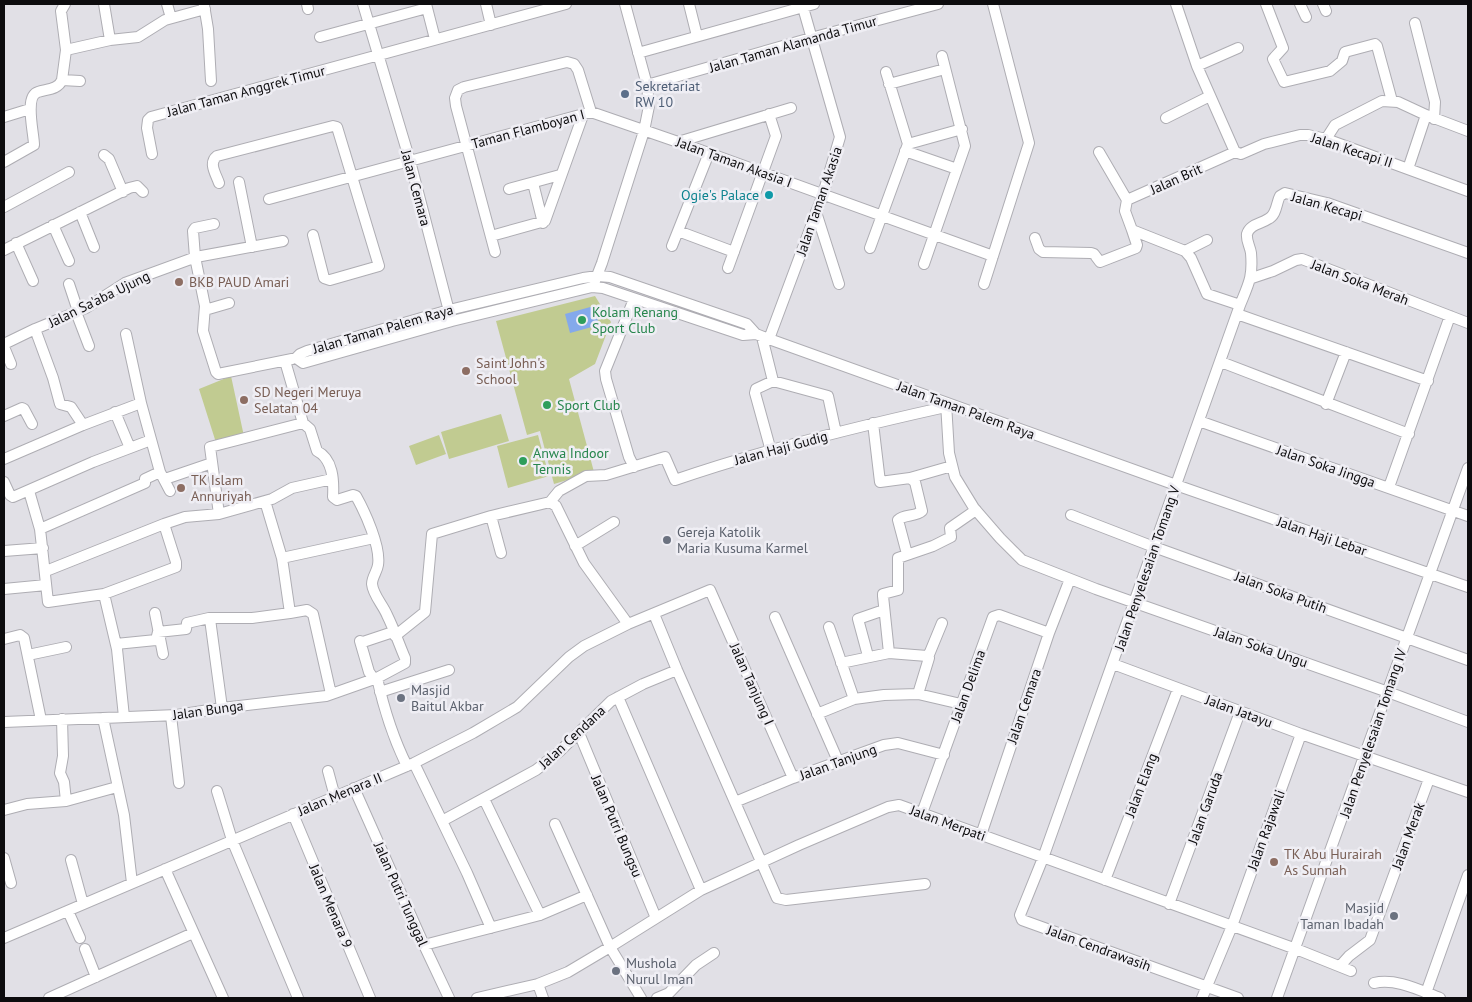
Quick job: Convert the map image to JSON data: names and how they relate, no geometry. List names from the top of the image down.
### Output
{
  "streets": {
    "street": [
      "Jalan Taman Alamanda Timur",
      "Jalan Taman Anggrek Timur",
      "Taman Flamboyan I",
      "Jalan Kecapi II",
      "Jalan Taman Akasia I",
      "Jalan Brit",
      "Jalan Cemara",
      "Jalan Taman Akasia",
      "Jalan Kecapi",
      "Jalan Soka Merah",
      "Jalan Sa'aba Ujung",
      "Jalan Taman Palem Raya",
      "Jalan Haji Gudig",
      "Jalan Soka Jingga",
      "Jalan Haji Lebar",
      "Jalan Penyelesaian Tomang V",
      "Jalan Soka Putih",
      "Jalan Soka Ungu",
      "Jalan Tanjung I",
      "Jalan Delima",
      "Jalan Bunga",
      "Jalan Jatayu",
      "Jalan Penyelesaian Tomang IV",
      "Jalan Cendana",
      "Jalan Tanjung",
      "Jalan Elang",
      "Jalan Menara II",
      "Jalan Garuda",
      "Jalan Merpati",
      "Jalan Putri Bungsu",
      "Jalan Rajawali",
      "Jalan Merak",
      "Jalan Putri Tunggal",
      "Jalan Menara 9",
      "Jalan Cendrawasih"
    ]
  },
  "crossings": [
    ["Jalan Taman Alamanda Timur", "Jalan Taman Akasia"],
    ["Jalan Taman Anggrek Timur", "Jalan Cemara"],
    ["Taman Flamboyan I", "Jalan Taman Akasia I"],
    ["Taman Flamboyan I", "Jalan Cemara"],
    ["Jalan Kecapi II", "Jalan Brit"],
    ["Jalan Taman Akasia I", "Jalan Taman Akasia"],
    ["Jalan Cemara", "Jalan Taman Palem Raya"],
    ["Jalan Cemara", "Jalan Soka Ungu"],
    ["Jalan Cemara", "Jalan Delima"],
    ["Jalan Cemara", "Jalan Merpati"],
    ["Jalan Taman Akasia", "Jalan Taman Palem Raya"],
    ["Jalan Kecapi", "Jalan Soka Merah"],
    ["Jalan Kecapi", "Jalan Penyelesaian Tomang V"],
    ["Jalan Soka Merah", "Jalan Penyelesaian Tomang V"],
    ["Jalan Taman Palem Raya", "Jalan Haji Gudig"],
    ["Jalan Taman Palem Raya", "Jalan Haji Lebar"],
    ["Jalan Taman Palem Raya", "Jalan Penyelesaian Tomang V"],
    ["Jalan Soka Jingga", "Jalan Penyelesaian Tomang V"],
    ["Jalan Soka Jingga", "Jalan Penyelesaian Tomang IV"],
    ["Jalan Haji Lebar", "Jalan Penyelesaian Tomang V"],
    ["Jalan Haji Lebar", "Jalan Penyelesaian Tomang IV"],
    ["Jalan Penyelesaian Tomang V", "Jalan Soka Putih"],
    ["Jalan Penyelesaian Tomang V", "Jalan Soka Ungu"],
    ["Jalan Penyelesaian Tomang V", "Jalan Jatayu"],
    ["Jalan Penyelesaian Tomang V", "Jalan Merpati"],
    ["Jalan Penyelesaian Tomang V", "Jalan Cendrawasih"],
    ["Jalan Soka Putih", "Jalan Penyelesaian Tomang IV"],
    ["Jalan Soka Ungu", "Jalan Penyelesaian Tomang IV"],
    ["Jalan Tanjung I", "Jalan Tanjung"],
    ["Jalan Tanjung I", "Jalan Menara II"],
    ["Jalan Delima", "Jalan Tanjung"],
    ["Jalan Delima", "Jalan Merpati"],
    ["Jalan Jatayu", "Jalan Penyelesaian Tomang IV"],
    ["Jalan Jatayu", "Jalan Elang"],
    ["Jalan Jatayu", "Jalan Garuda"],
    ["Jalan Jatayu", "Jalan Rajawali"],
    ["Jalan Jatayu", "Jalan Merak"],
    ["Jalan Penyelesaian Tomang IV", "Jalan Merpati"],
    ["Jalan Cendana", "Jalan Putri Bungsu"],
    ["Jalan Elang", "Jalan Merpati"],
    ["Jalan Menara II", "Jalan Putri Tunggal"],
    ["Jalan Menara II", "Jalan Menara 9"],
    ["Jalan Garuda", "Jalan Merpati"],
    ["Jalan Merpati", "Jalan Putri Bungsu"],
    ["Jalan Merpati", "Jalan Rajawali"],
    ["Jalan Merpati", "Jalan Merak"],
    ["Jalan Merpati", "Jalan Cendrawasih"],
    ["Jalan Rajawali", "Jalan Cendrawasih"]
  ],
  "places": [
    "Sekretariat RW 10",
    "Ogie's Palace",
    "BKB PAUD Amari",
    "Kolam Renang Sport Club",
    "Saint John's School",
    "SD Negeri Meruya Selatan 04",
    "Sport Club",
    "Anwa Indoor Tennis",
    "TK Islam Annuriyah",
    "Gereja Katolik Maria Kusuma Karmel",
    "Masjid Baitul Akbar",
    "TK Abu Hurairah As Sunnah",
    "Masjid Taman Ibadah",
    "Mushola Nurul Iman"
  ]
}
